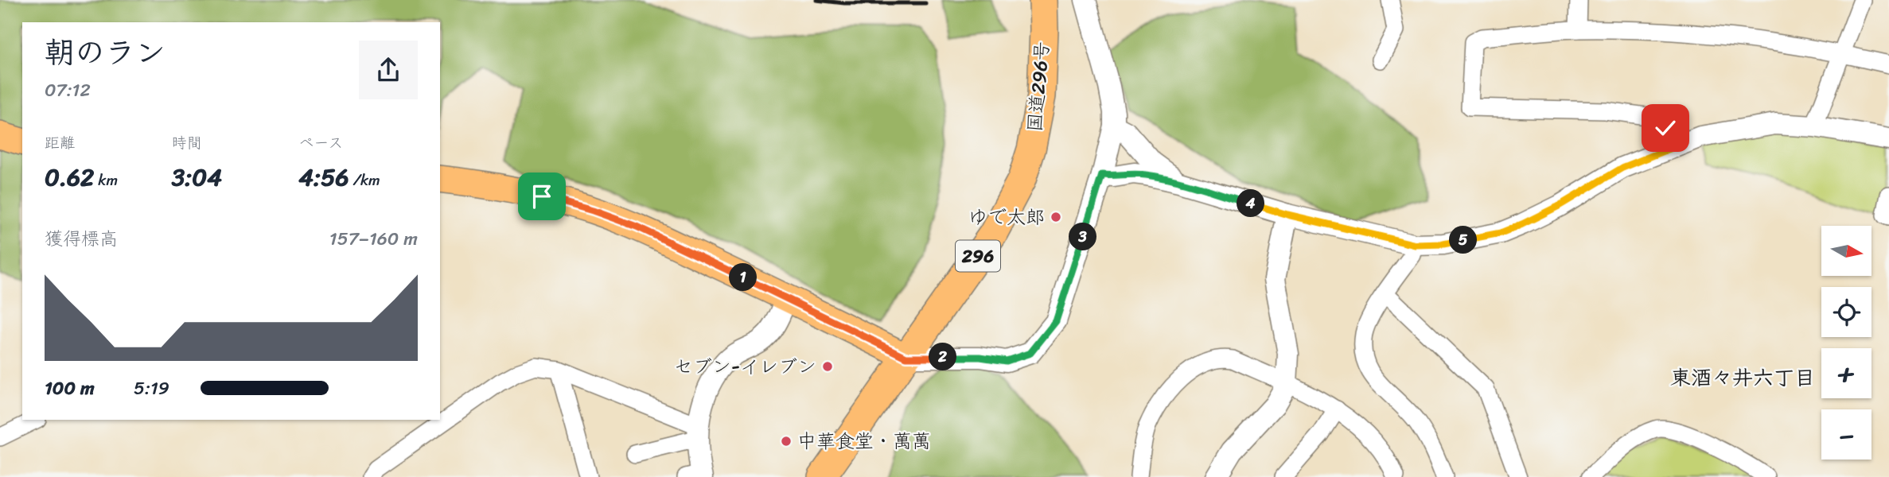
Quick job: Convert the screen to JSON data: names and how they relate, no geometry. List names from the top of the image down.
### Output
{
  "streets": {
    "highway": ["国道296号", "296"]
  },
  "districts": ["東酒々井六丁目"],
  "places": ["ゆで太郎", "セブン-イレブン", "中華食堂・萬萬"],
  "north": "right",
  "page": {
    "heading": ["朝のラン", "07:12"],
    "stats": [
      ["距離", "0.62 km"],
      ["時間", "3:04"],
      ["ペース", "4:56 /km"]
    ],
    "pins": [
      "4",
      "3",
      "5",
      "1",
      "2"
    ],
    "chart": ["獲得標高", "157–160 m"],
    "map_buttons": ["+", "−"],
    "list": [
      {
        "name": "100 m",
        "note": "5:19"
      }
    ]
  }
}
